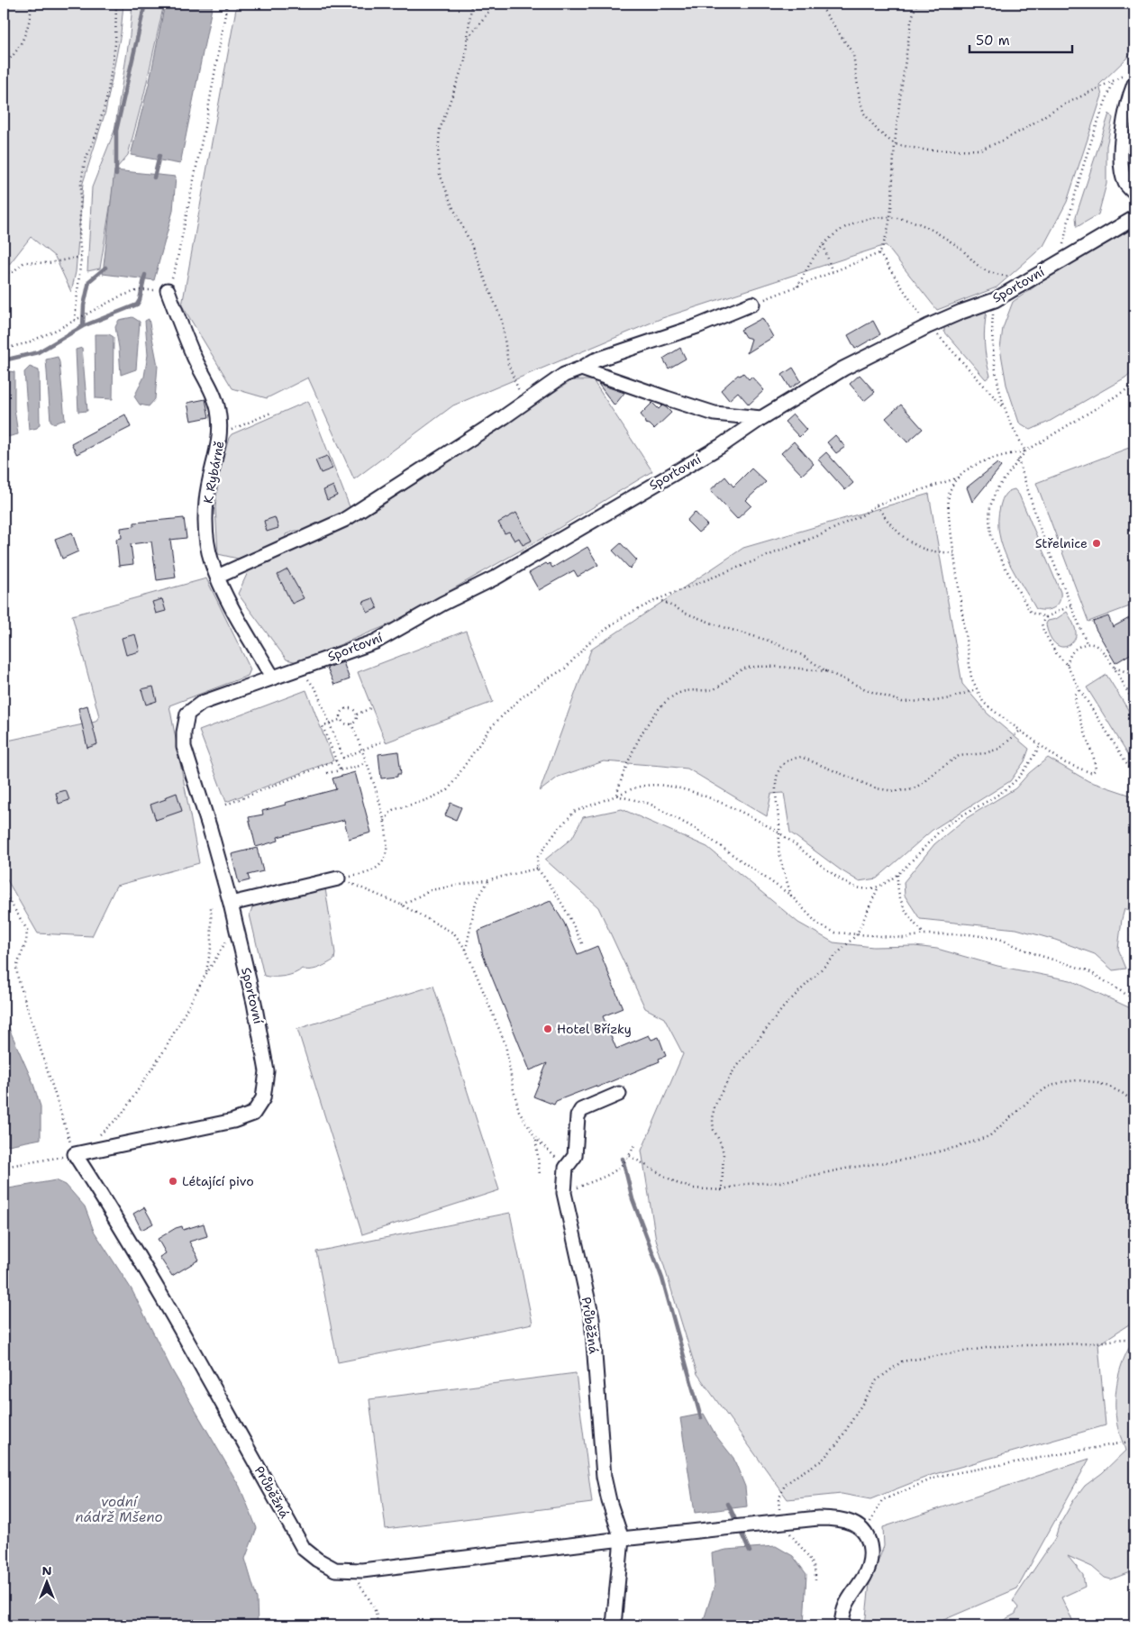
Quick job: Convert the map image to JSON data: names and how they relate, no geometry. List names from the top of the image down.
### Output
{
  "streets": {
    "street": ["Sportovní", "K Rybárně", "Průběžná"]
  },
  "crossings": [
    ["Sportovní", "K Rybárně"],
    ["Sportovní", "Průběžná"]
  ],
  "water": ["vodní nádrž Mšeno"],
  "places": ["Střelnice", "Hotel Břízky", "Létající pivo"],
  "scale_bar": "50 m",
  "north": "top"
}
